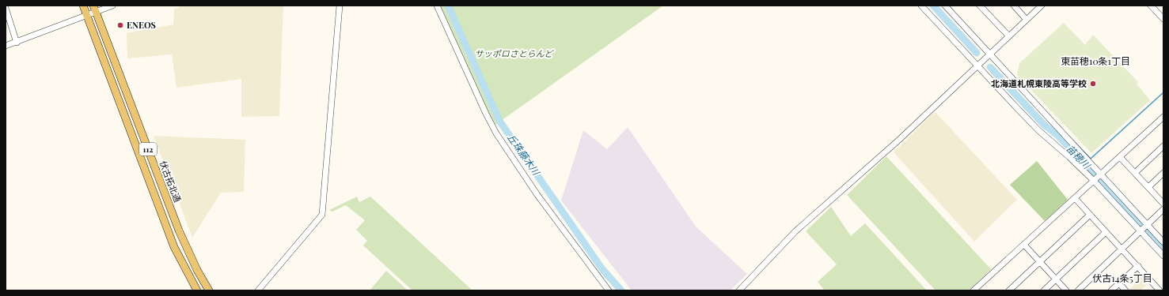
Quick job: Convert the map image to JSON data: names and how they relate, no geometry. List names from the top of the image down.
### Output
{
  "streets": {
    "main road": ["112", "伏古拓北通"]
  },
  "districts": ["東苗穂10条1丁目", "伏古14条5丁目"],
  "water": ["丘珠藤木川", "苗穂川"],
  "parks": ["サッポロさとらんど"],
  "places": ["ENEOS", "北海道札幌東陵高等学校"]
}
